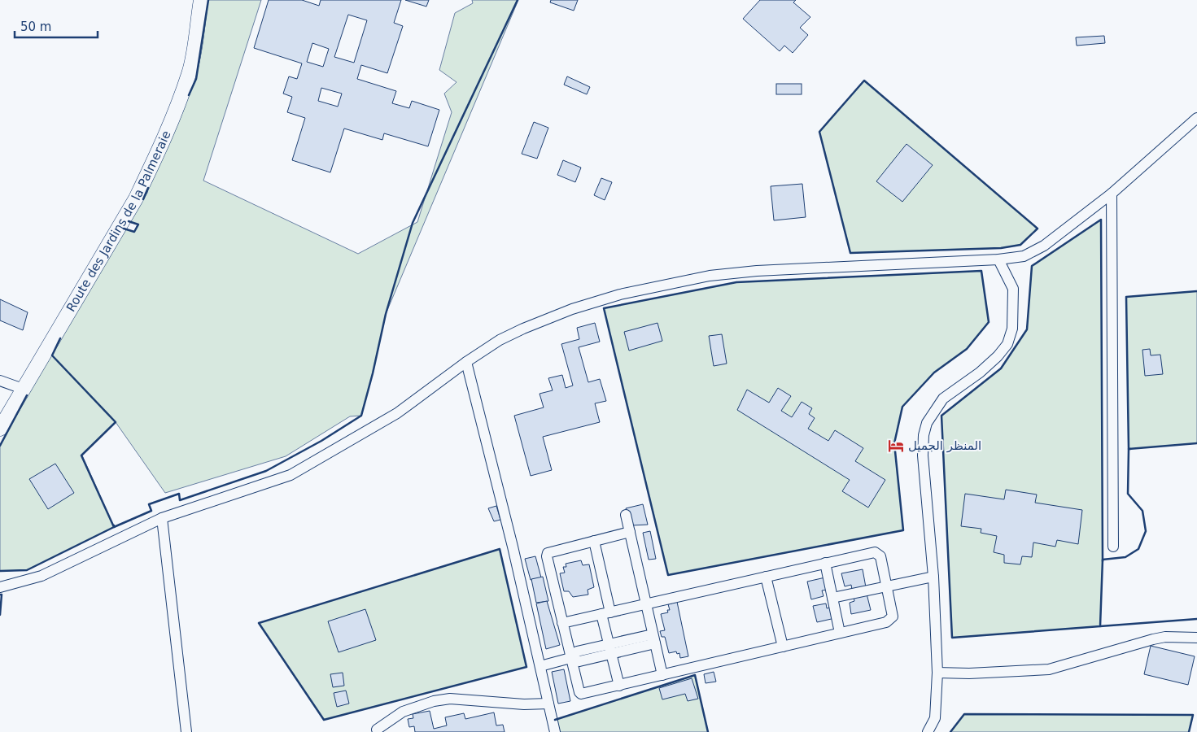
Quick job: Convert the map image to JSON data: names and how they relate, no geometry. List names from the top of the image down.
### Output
{
  "streets": {
    "street": ["Route des Jardins de la Palmeraie"]
  },
  "places": {
    "hotel": ["المنظر الجميل"]
  },
  "scale_bar": "50 m"
}
